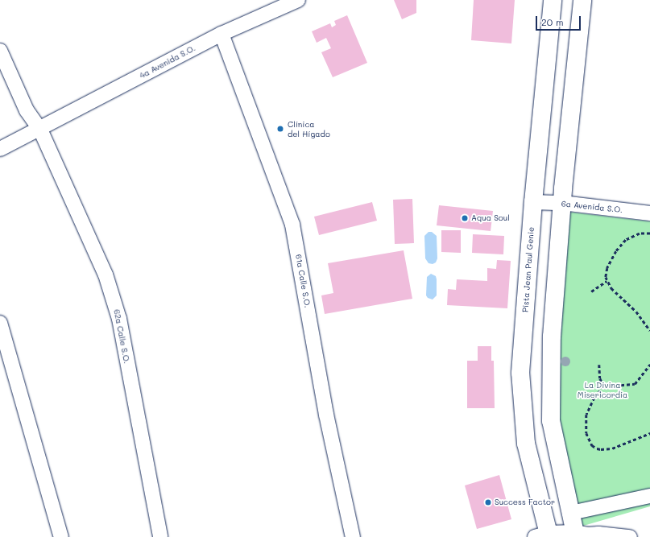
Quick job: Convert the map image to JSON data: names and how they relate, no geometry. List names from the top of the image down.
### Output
{
  "streets": {
    "main road": ["Pista Jean Paul Genie"],
    "street": [
      "4a Avenida S.O.",
      "6a Avenida S.O.",
      "61a Calle S.O.",
      "62a Calle S.O."
    ]
  },
  "crossings": [
    ["4a Avenida S.O.", "61a Calle S.O."],
    ["4a Avenida S.O.", "62a Calle S.O."],
    ["6a Avenida S.O.", "Pista Jean Paul Genie"]
  ],
  "parks": ["La Divina Misericordia"],
  "places": ["Clínica del Hígado", "Aqua Soul", "Success Factor"],
  "scale_bar": "20 m"
}
